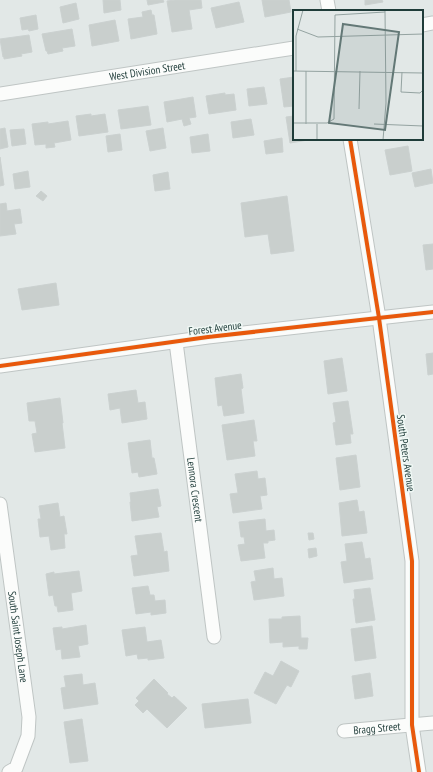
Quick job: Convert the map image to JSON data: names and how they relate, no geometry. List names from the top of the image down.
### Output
{
  "streets": {
    "street": [
      "West Division Street",
      "Forest Avenue",
      "South Peters Avenue",
      "Lennora Crescent",
      "South Saint Joseph Lane",
      "Bragg Street"
    ]
  },
  "crossings": [
    ["Forest Avenue", "South Peters Avenue"],
    ["Forest Avenue", "Lennora Crescent"],
    ["South Peters Avenue", "Bragg Street"]
  ]
}
